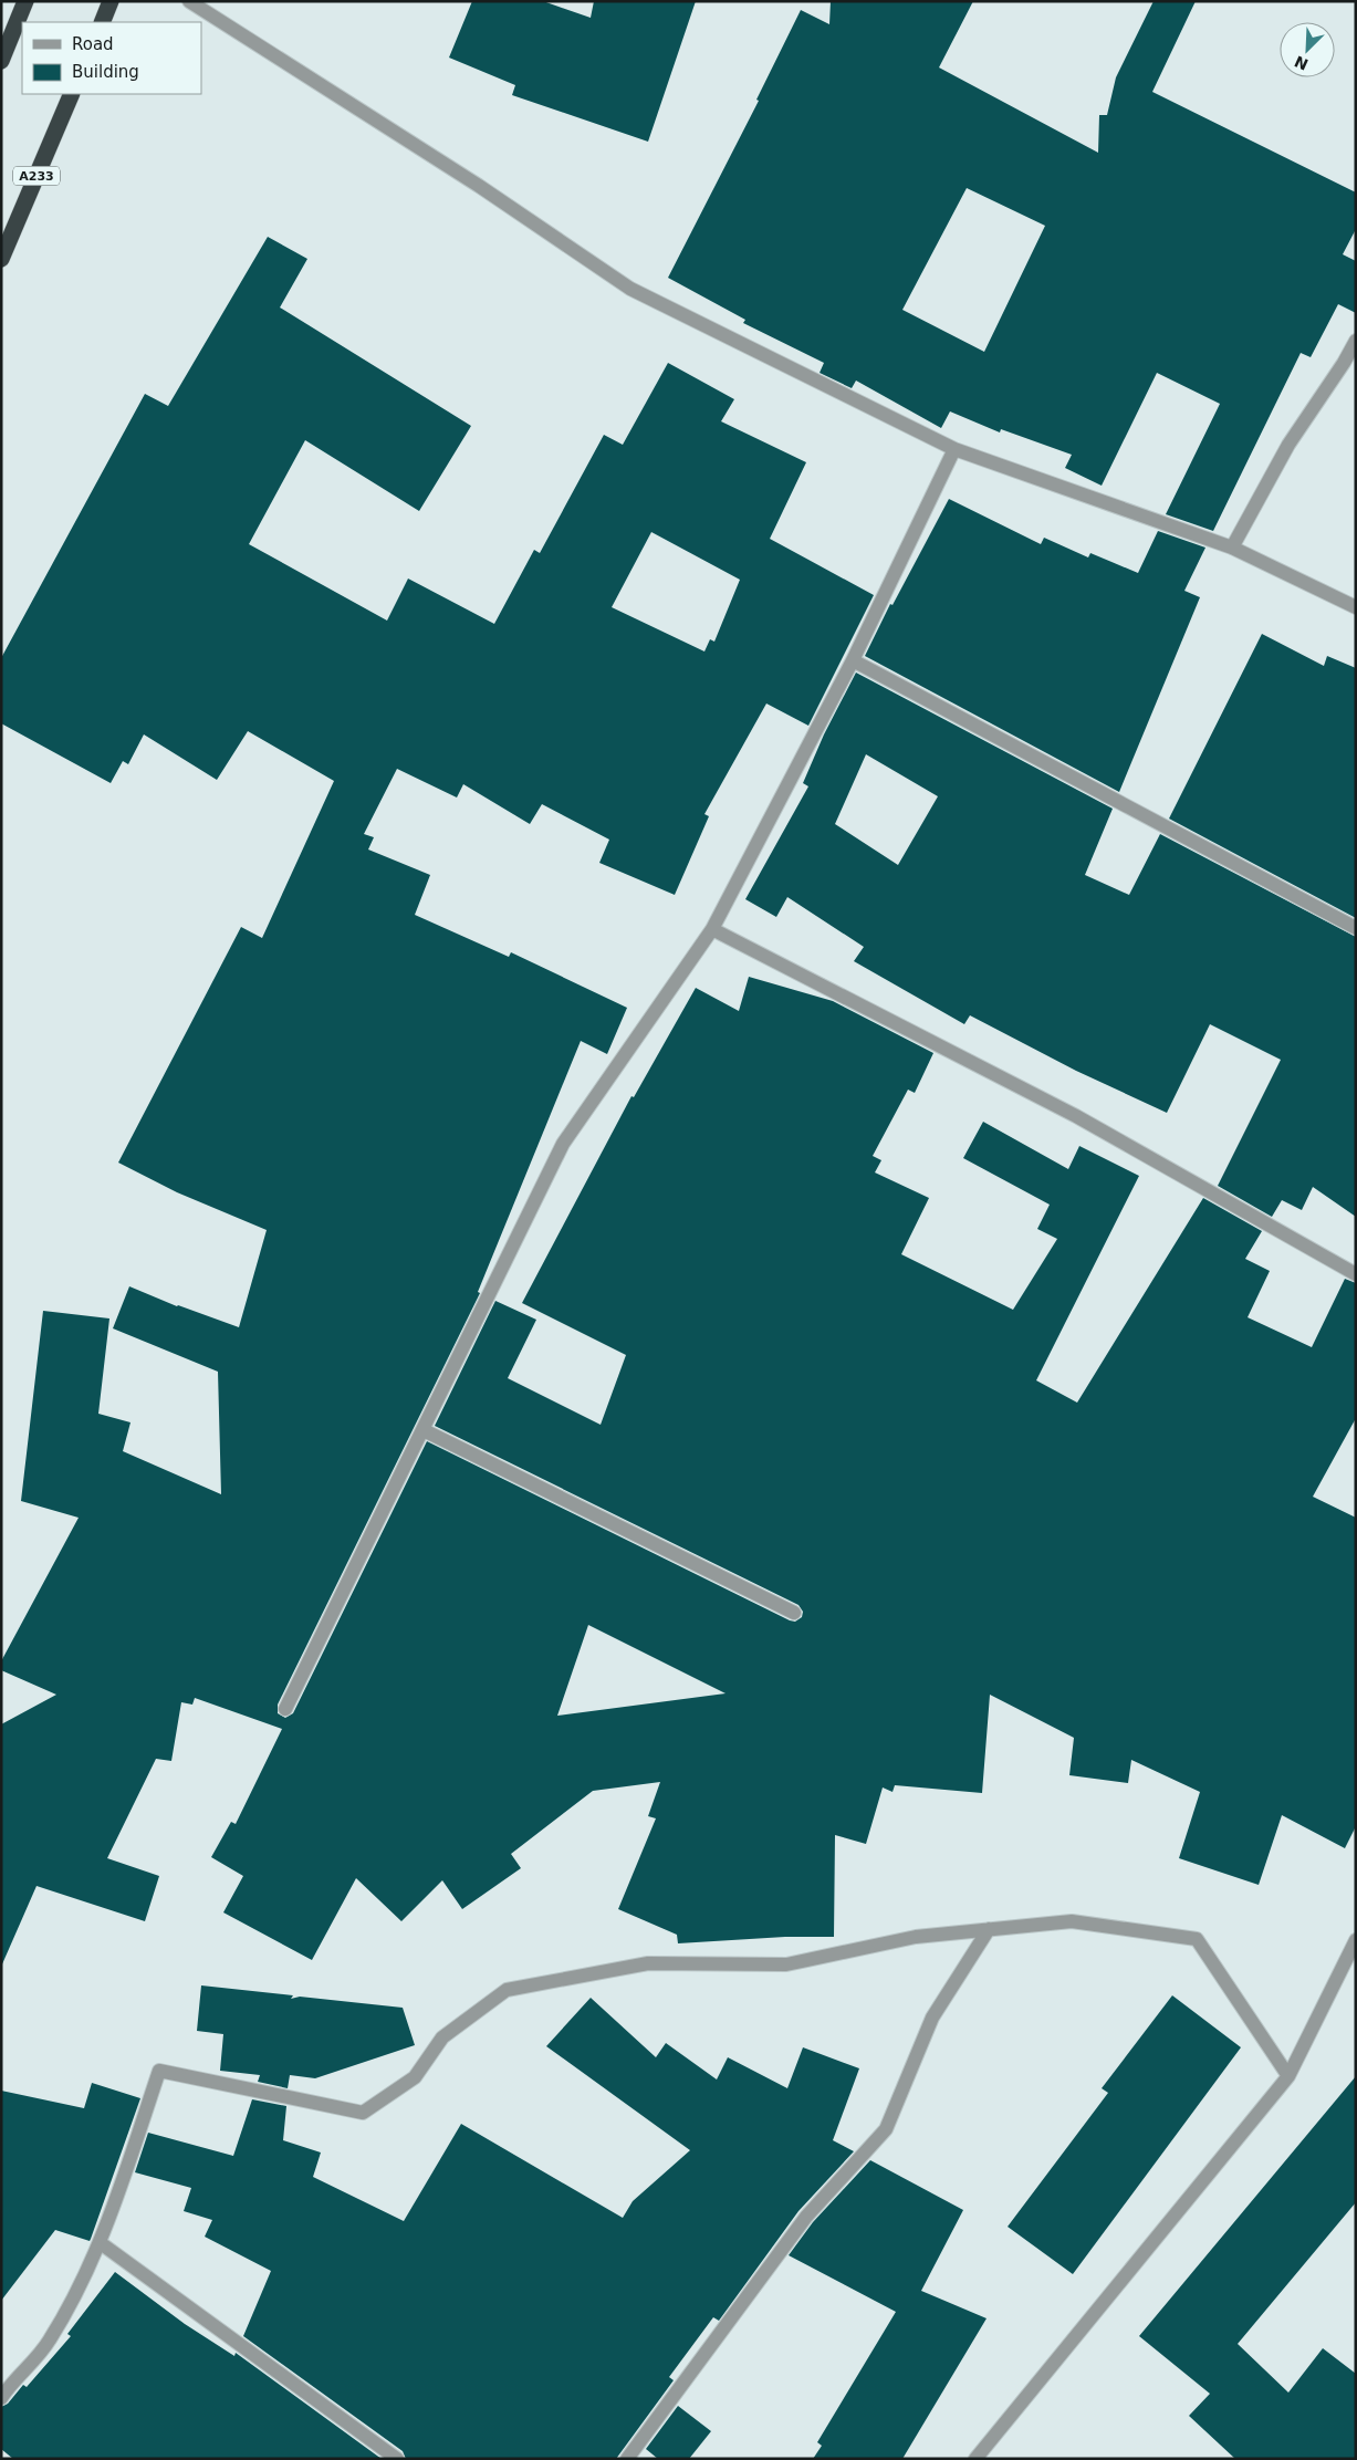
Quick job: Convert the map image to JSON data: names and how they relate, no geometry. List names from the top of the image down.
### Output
{
  "streets": {
    "highway": ["A233"]
  },
  "legend": ["Road", "Building"],
  "north": "bottom left"
}
